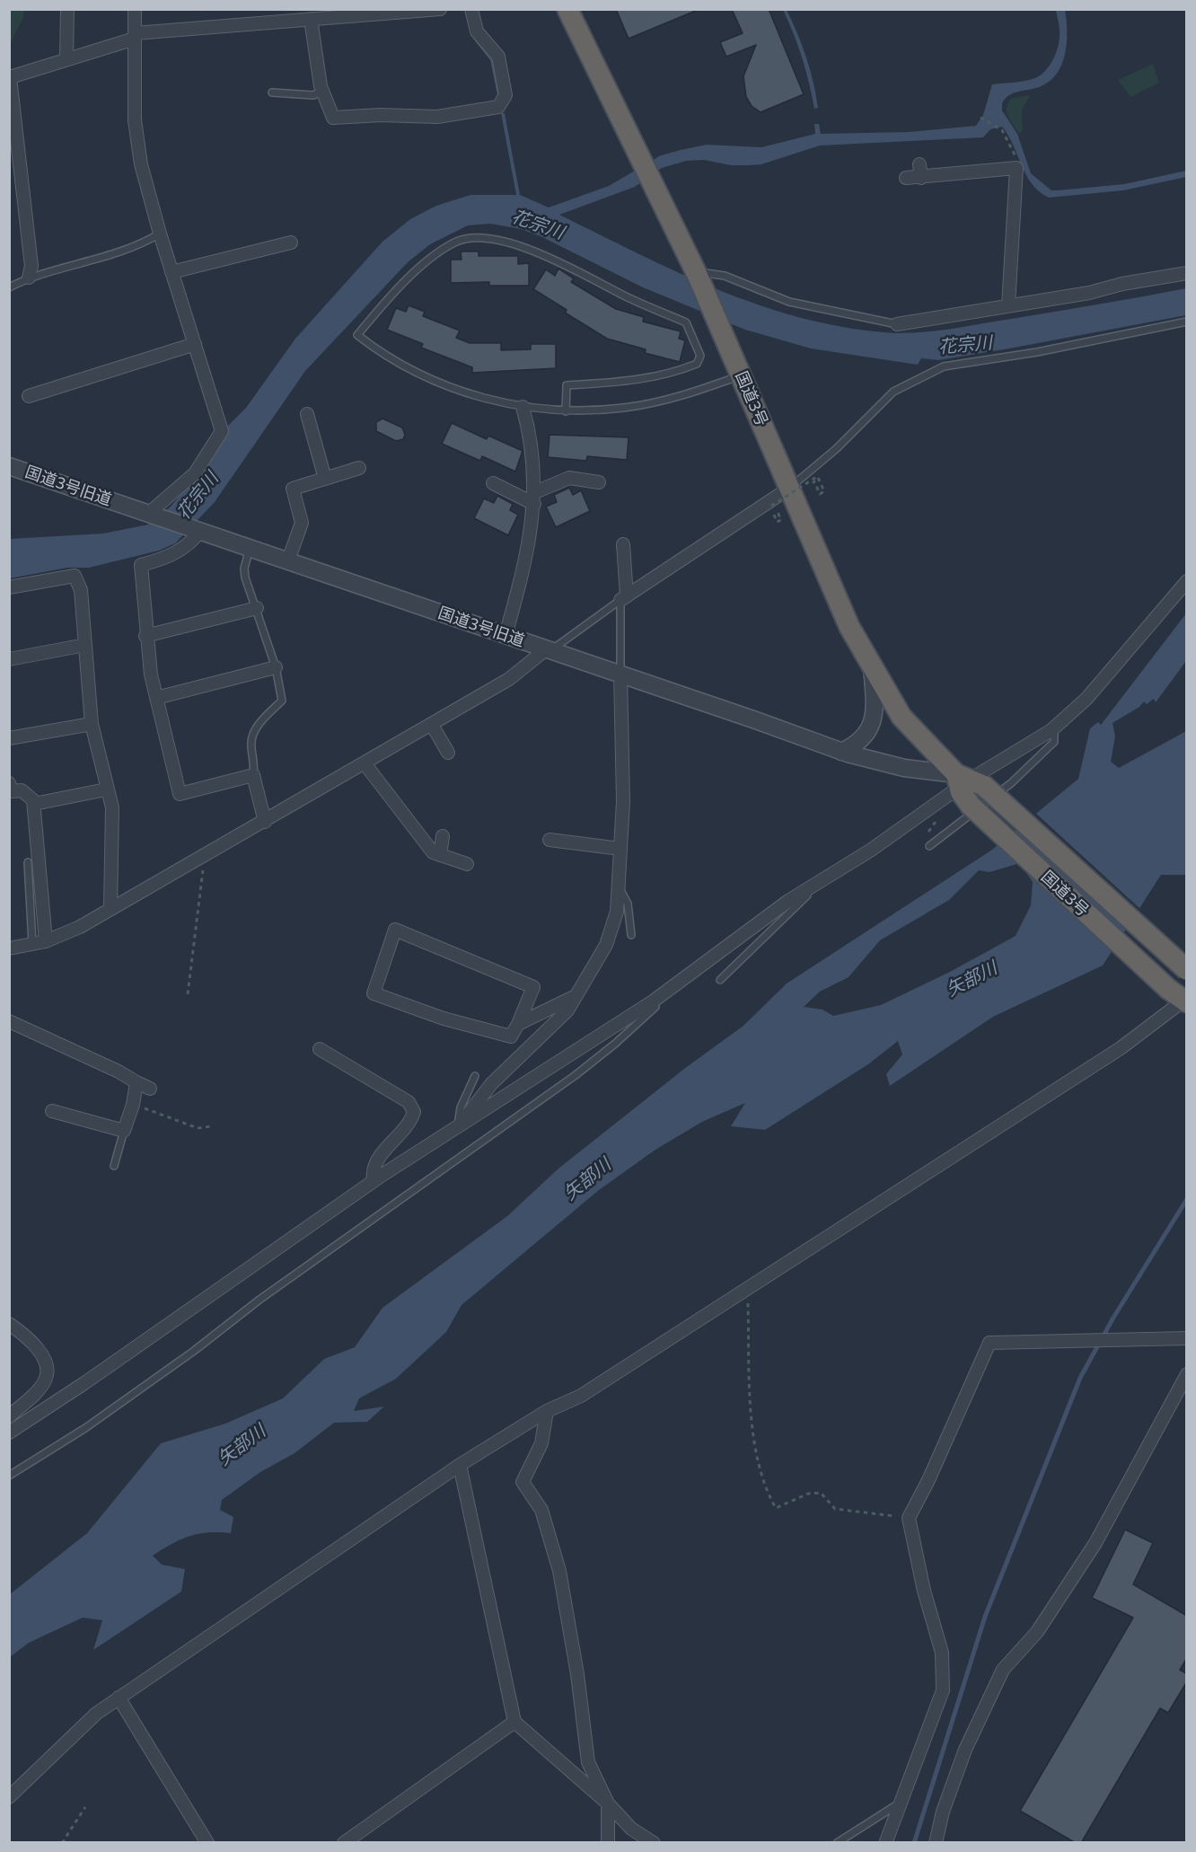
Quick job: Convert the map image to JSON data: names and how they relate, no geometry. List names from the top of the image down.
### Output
{
  "streets": {
    "highway": ["国道3号"],
    "street": ["国道3号旧道"]
  },
  "crossings": [
    ["国道3号", "国道3号旧道"]
  ],
  "water": ["花宗川", "矢部川"]
}
